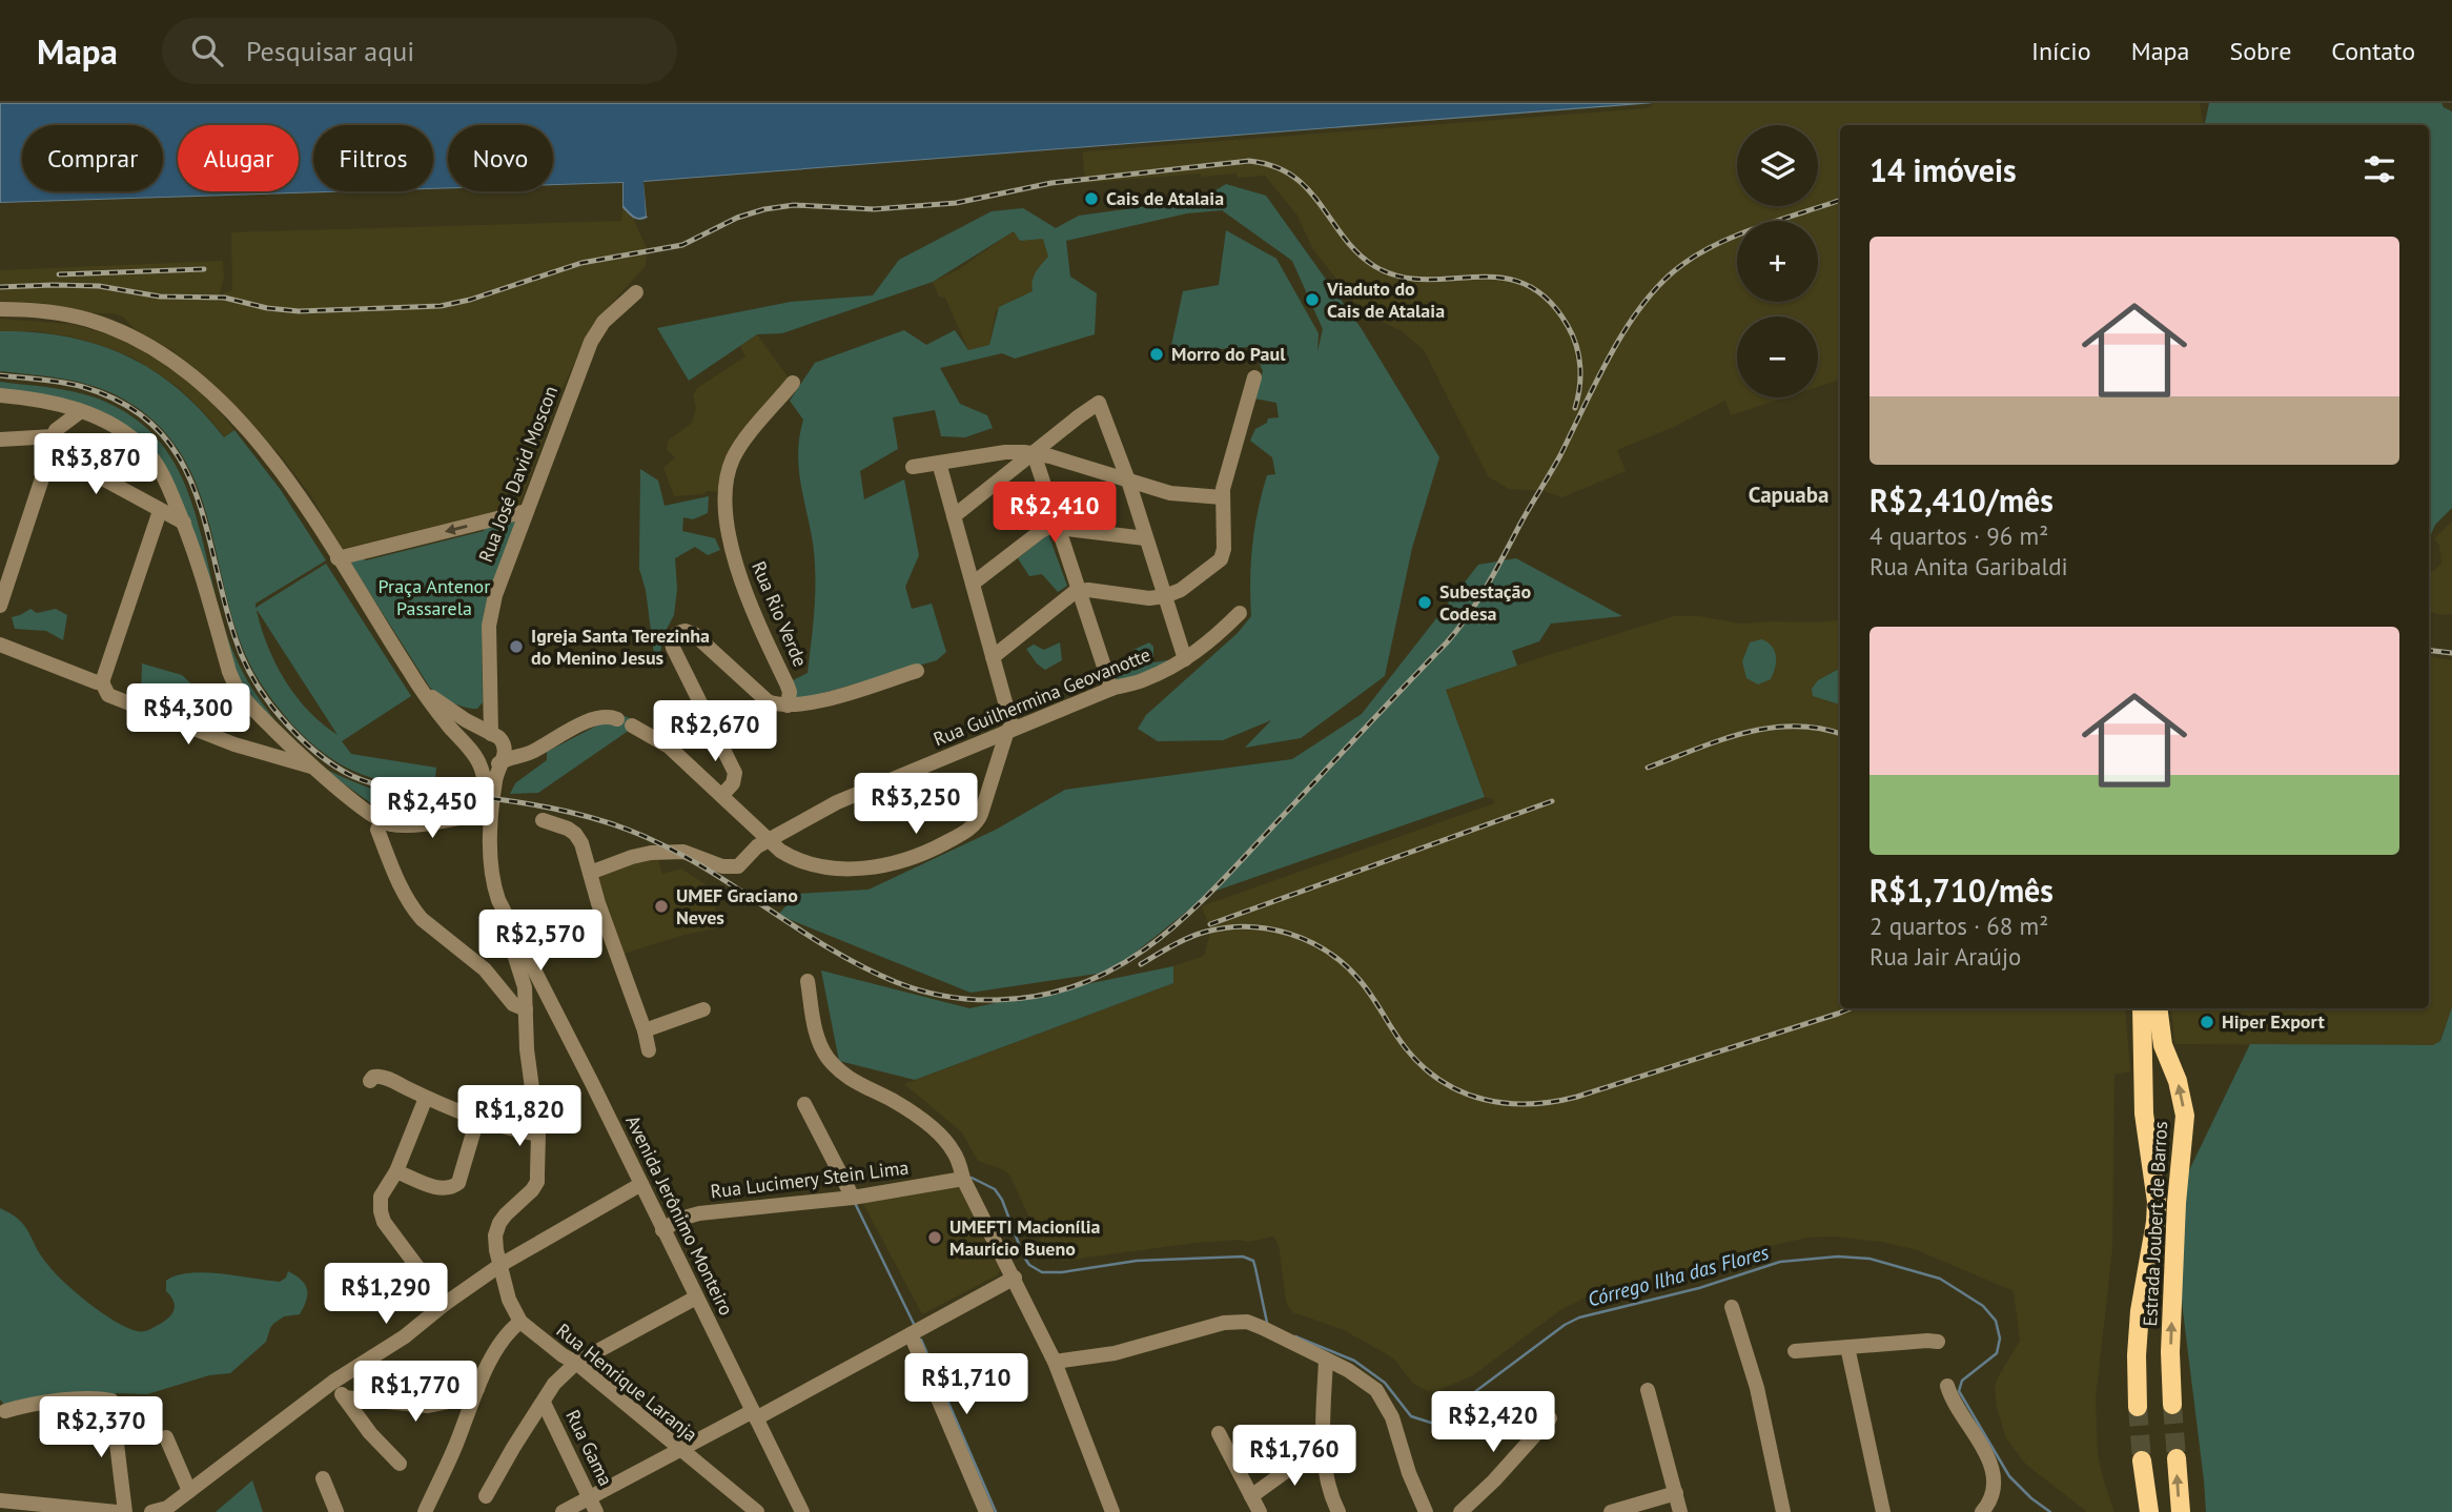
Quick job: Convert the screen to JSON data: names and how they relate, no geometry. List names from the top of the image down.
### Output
{
  "streets": {
    "main road": ["Estrada Joubert de Barros"],
    "street": [
      "Rua José David Moscon",
      "Rua Rio Verde",
      "Rua Guilhermina Geovanotte",
      "Rua Lucimery Stein Lima",
      "Avenida Jerônimo Monteiro",
      "Rua Henrique Laranja",
      "Rua Gama"
    ]
  },
  "crossings": [
    ["Rua José David Moscon", "Avenida Jerônimo Monteiro"],
    ["Rua Lucimery Stein Lima", "Avenida Jerônimo Monteiro"],
    ["Avenida Jerônimo Monteiro", "Rua Henrique Laranja"]
  ],
  "districts": ["Capuaba"],
  "water": ["Córrego Ilha das Flores"],
  "parks": ["Praça Antenor Passarela"],
  "places": [
    "Cais de Atalaia",
    "Viaduto do Cais de Atalaia",
    "Morro do Paul",
    "Subestação Codesa",
    "Igreja Santa Terezinha do Menino Jesus",
    "UMEF Graciano Neves",
    "Hiper Export",
    "UMEFTI Macionília Maurício Bueno"
  ],
  "page": {
    "header": "Mapa",
    "search": "Pesquisar aqui",
    "nav": [
      "Início",
      "Mapa",
      "Sobre",
      "Contato"
    ],
    "map_buttons": ["+", "−"],
    "chip": [
      "Comprar",
      "Alugar",
      "Filtros",
      "Novo"
    ],
    "heading": "14 imóveis",
    "list": [
      {
        "name": "R$2,410/mês",
        "note": "4 quartos · 96 m² · Rua Anita Garibaldi"
      },
      {
        "name": "R$1,710/mês",
        "note": "2 quartos · 68 m² · Rua Jair Araújo"
      }
    ],
    "price": [
      "R$3,870",
      "R$2,410",
      "R$4,300",
      "R$2,670",
      "R$3,250",
      "R$2,450",
      "R$2,570",
      "R$1,820",
      "R$1,290",
      "R$1,710",
      "R$1,770",
      "R$2,420",
      "R$2,370",
      "R$1,760"
    ]
  }
}
